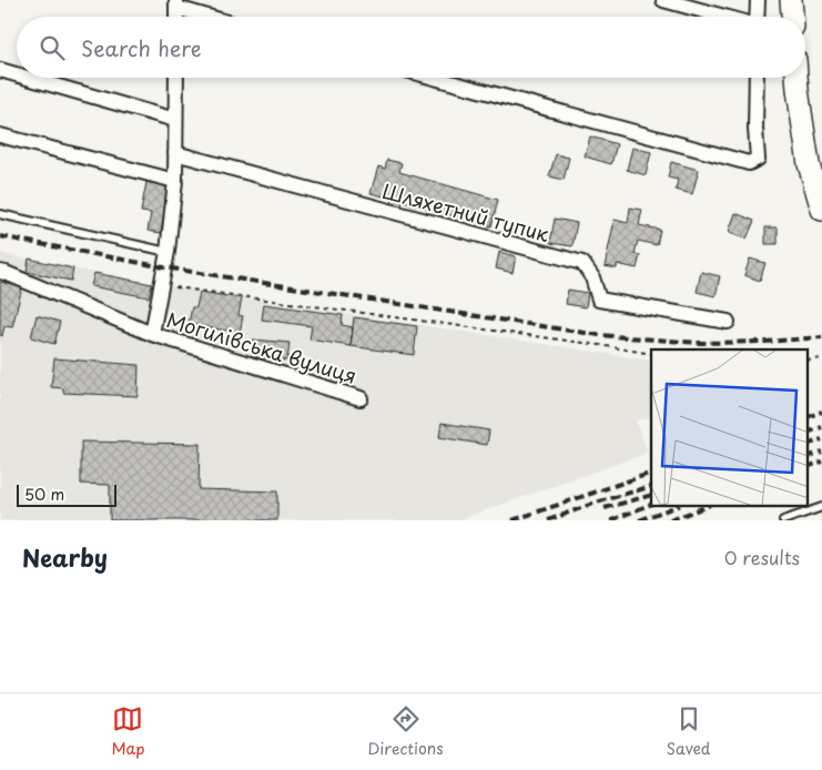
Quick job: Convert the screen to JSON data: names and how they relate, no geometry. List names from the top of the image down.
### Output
{
  "streets": {
    "street": ["Шляхетний тупик", "Могилівська вулиця"]
  },
  "crossings": [
    ["Шляхетний тупик", "Могилівська вулиця"]
  ],
  "scale_bar": "50 m",
  "page": {
    "search": "Search here",
    "scale": "50 m",
    "heading": ["Nearby", "0 results"],
    "nav": ["Map", "Directions", "Saved"]
  }
}
